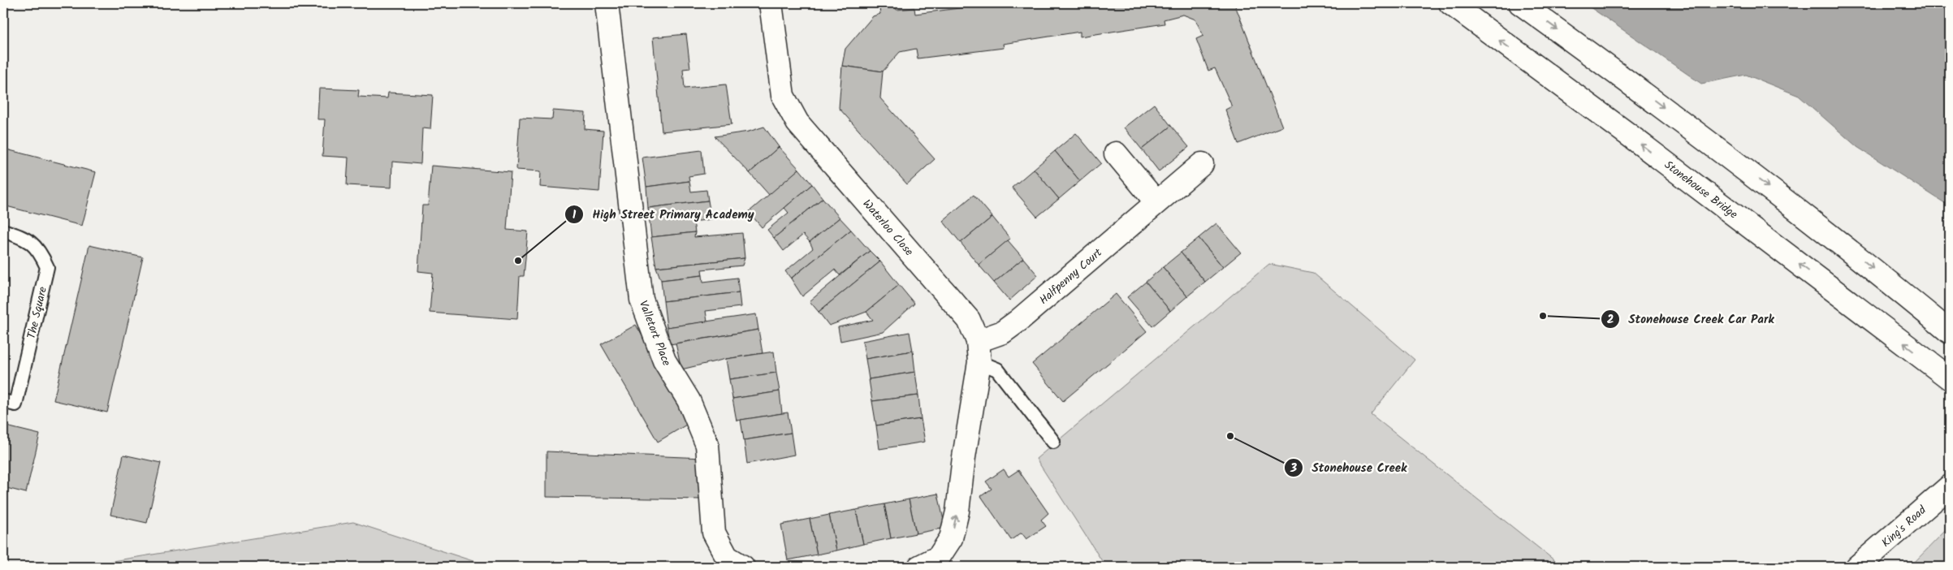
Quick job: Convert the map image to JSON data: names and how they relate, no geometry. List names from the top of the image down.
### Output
{
  "streets": {
    "street": [
      "Stonehouse Bridge",
      "Waterloo Close",
      "Halfpenny Court",
      "Valletort Place",
      "King's Road"
    ],
    "lane": ["The Square"]
  },
  "crossings": [
    ["Waterloo Close", "Halfpenny Court"]
  ],
  "places": ["High Street Primary Academy", "Stonehouse Creek Car Park", "Stonehouse Creek"]
}
